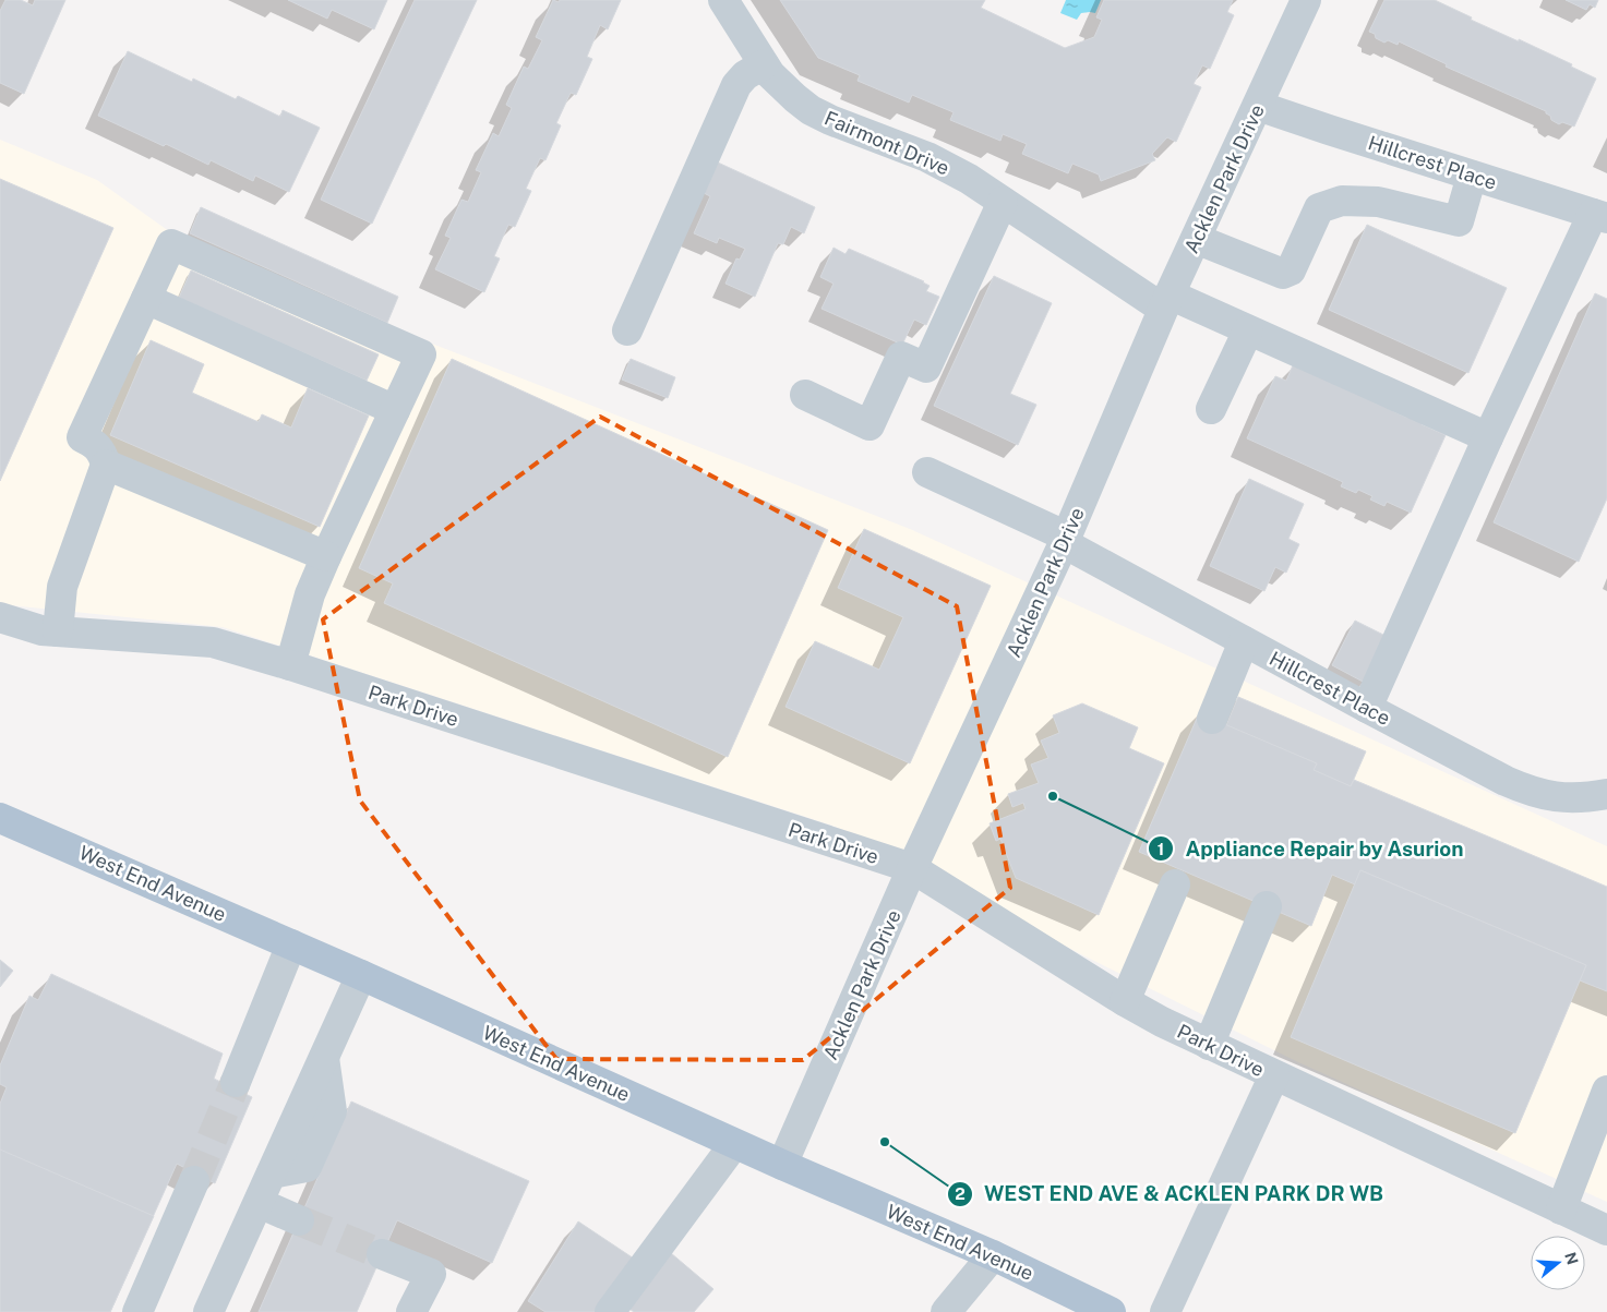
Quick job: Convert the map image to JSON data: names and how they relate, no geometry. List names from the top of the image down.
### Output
{
  "streets": {
    "main road": ["West End Avenue"],
    "street": [
      "Fairmont Drive",
      "Hillcrest Place",
      "Acklen Park Drive",
      "Park Drive"
    ]
  },
  "crossings": [
    ["Fairmont Drive", "Acklen Park Drive"],
    ["Hillcrest Place", "Acklen Park Drive"],
    ["Acklen Park Drive", "Park Drive"],
    ["Acklen Park Drive", "West End Avenue"]
  ],
  "places": ["Appliance Repair by Asurion", "WEST END AVE & ACKLEN PARK DR WB"],
  "north": "right"
}
